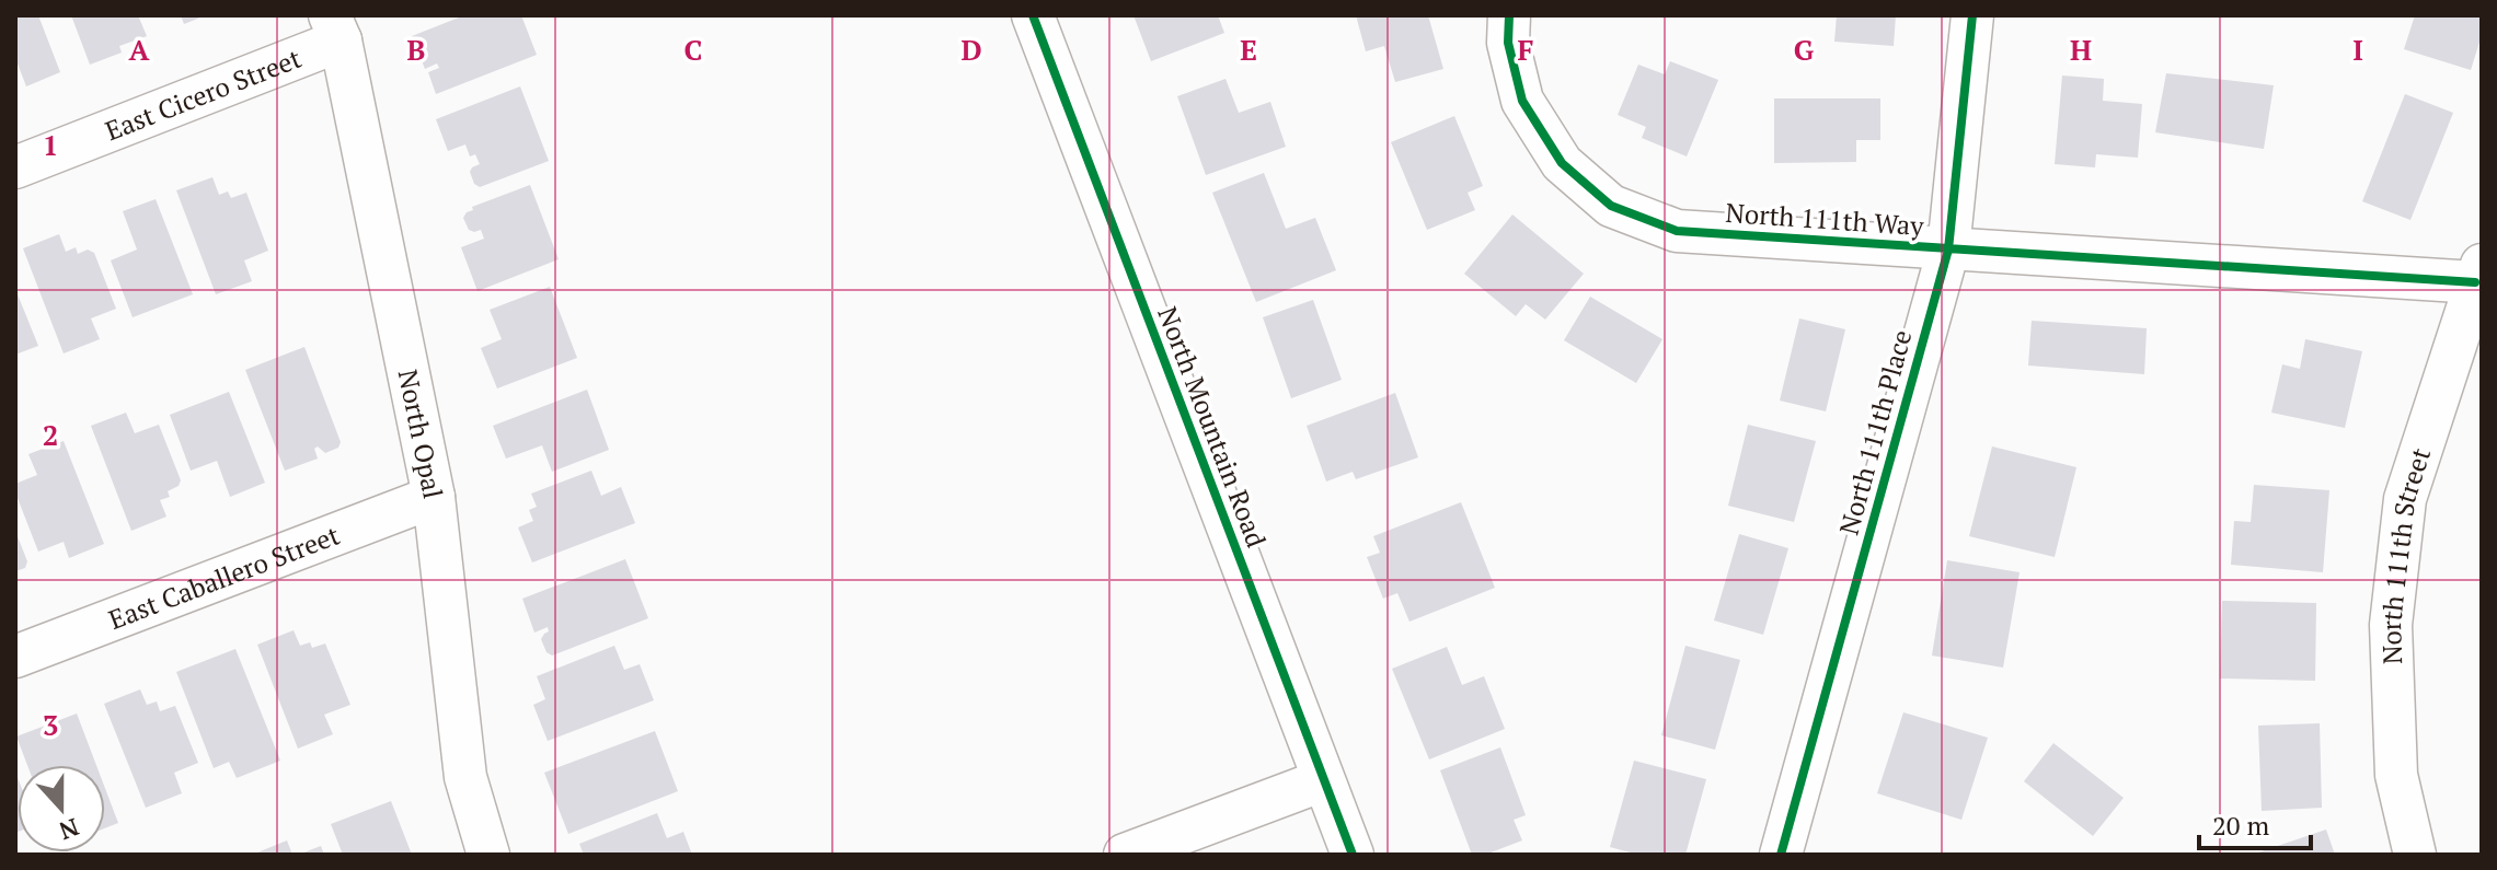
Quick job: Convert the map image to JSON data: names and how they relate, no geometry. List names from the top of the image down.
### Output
{
  "streets": {
    "street": [
      "East Cicero Street",
      "North 111th Way",
      "North Mountain Road",
      "North 111th Place",
      "North Opal",
      "North 111th Street",
      "East Caballero Street"
    ]
  },
  "crossings": [
    ["East Cicero Street", "North Opal"],
    ["North 111th Way", "North 111th Place"],
    ["North 111th Way", "North 111th Street"],
    ["North Opal", "East Caballero Street"]
  ],
  "scale_bar": "20 m",
  "north": "bottom",
  "grid": {
    "columns": [
      "A",
      "B",
      "C",
      "D",
      "E",
      "F",
      "G",
      "H",
      "I"
    ],
    "rows": ["1", "2", "3"]
  }
}
